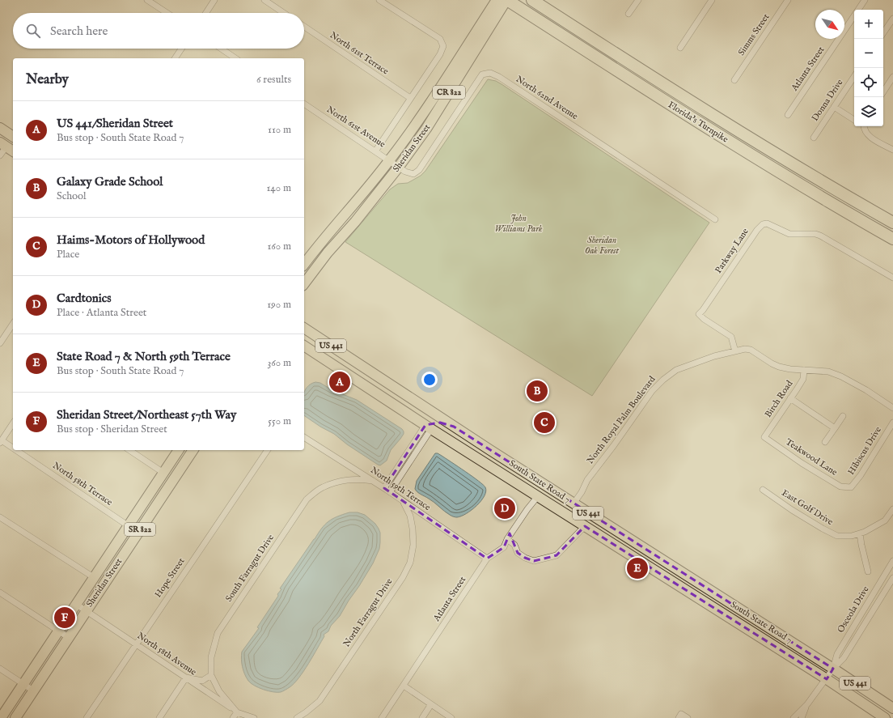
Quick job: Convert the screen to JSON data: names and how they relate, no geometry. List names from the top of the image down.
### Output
{
  "streets": {
    "highway": ["Florida's Turnpike"],
    "main road": [
      "CR 822",
      "Sheridan Street",
      "US 441",
      "South State Road 7",
      "SR 822"
    ],
    "street": [
      "Simms Street",
      "North 61st Terrace",
      "Atlanta Street",
      "North 62nd Avenue",
      "Donna Drive",
      "North 61st Avenue",
      "Parkway Lane",
      "Birch Road",
      "North Royal Palm Boulevard",
      "Hibiscus Drive",
      "Teakwood Lane",
      "North 58th Terrace",
      "North 59th Terrace",
      "East Golf Drive",
      "South Farragut Drive",
      "Hope Street",
      "Osceola Drive",
      "North Farragut Drive",
      "North 58th Avenue"
    ]
  },
  "crossings": [
    ["Atlanta Street", "South State Road 7"],
    ["Atlanta Street", "North 59th Terrace"],
    ["North 62nd Avenue", "North 61st Avenue"],
    ["North 62nd Avenue", "Sheridan Street"],
    ["Florida's Turnpike", "Sheridan Street"],
    ["North 61st Avenue", "Sheridan Street"],
    ["Sheridan Street", "North 58th Terrace"],
    ["Sheridan Street", "North 58th Avenue"],
    ["Parkway Lane", "North Royal Palm Boulevard"],
    ["Birch Road", "North Royal Palm Boulevard"],
    ["Birch Road", "Teakwood Lane"],
    ["North Royal Palm Boulevard", "South State Road 7"],
    ["Hibiscus Drive", "Teakwood Lane"],
    ["South State Road 7", "Osceola Drive"],
    ["North 59th Terrace", "South Farragut Drive"],
    ["North 59th Terrace", "North Farragut Drive"],
    ["South Farragut Drive", "North 58th Avenue"],
    ["Hope Street", "North 58th Avenue"]
  ],
  "parks": ["John Williams Park", "Sheridan Oak Forest"],
  "north": "bottom right",
  "page": {
    "map_buttons": ["+", "−"],
    "search": "Search here",
    "heading": ["Nearby", "6 results"],
    "list": [
      {
        "mark": "A",
        "name": "US 441/Sheridan Street",
        "note": "Bus stop · South State Road 7",
        "value": "110 m"
      },
      {
        "mark": "B",
        "name": "Galaxy Grade School",
        "note": "School",
        "value": "140 m"
      },
      {
        "mark": "C",
        "name": "Haims-Motors of Hollywood",
        "note": "Place",
        "value": "160 m"
      },
      {
        "mark": "D",
        "name": "Cardtonics",
        "note": "Place · Atlanta Street",
        "value": "190 m"
      },
      {
        "mark": "E",
        "name": "State Road 7 & North 59th Terrace",
        "note": "Bus stop · South State Road 7",
        "value": "360 m"
      },
      {
        "mark": "F",
        "name": "Sheridan Street/Northeast 57th Way",
        "note": "Bus stop · Sheridan Street",
        "value": "550 m"
      }
    ],
    "pins": [
      "A",
      "B",
      "C",
      "D",
      "E",
      "F"
    ]
  }
}
